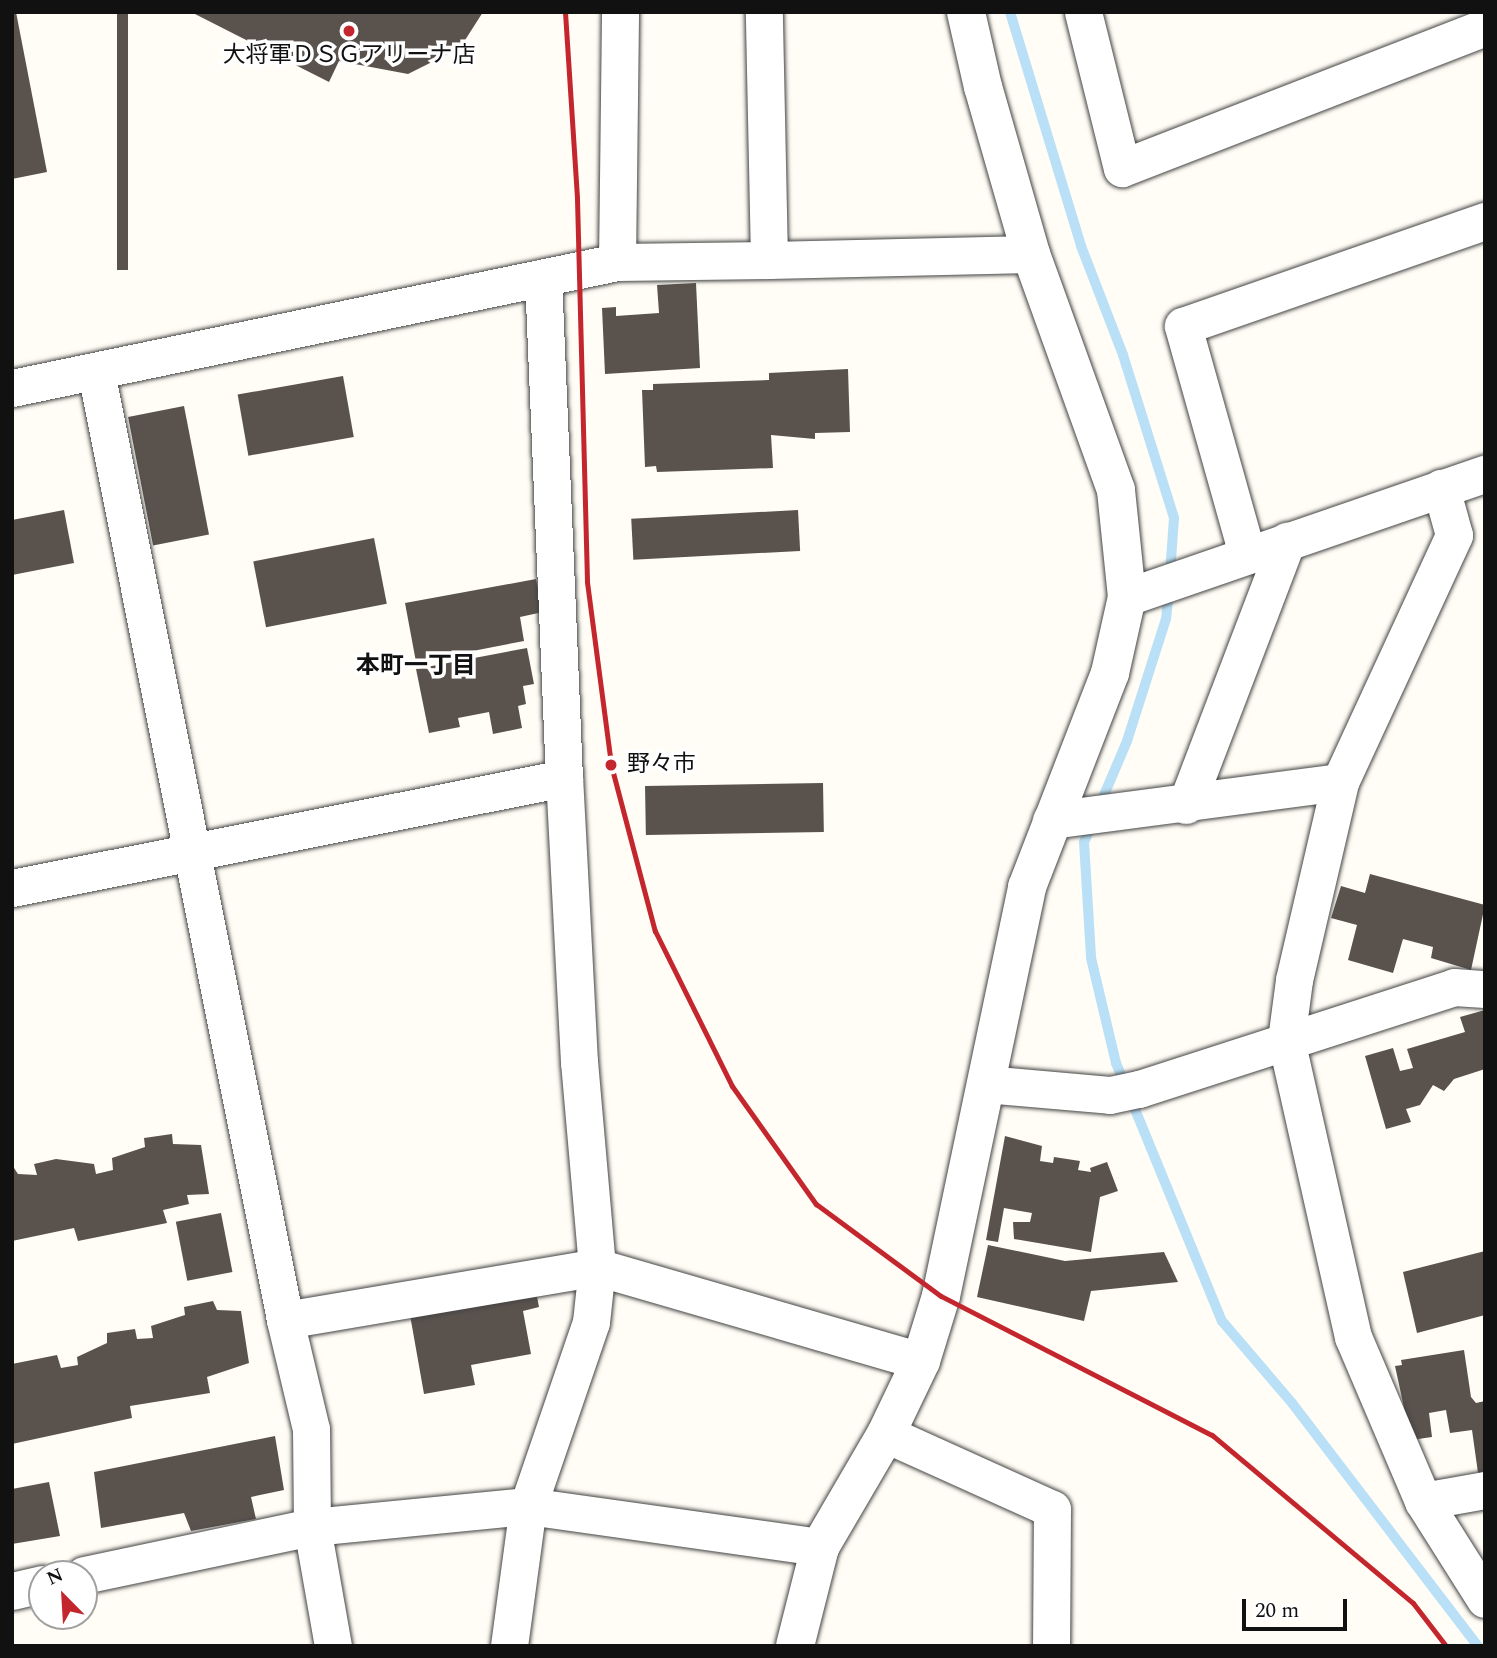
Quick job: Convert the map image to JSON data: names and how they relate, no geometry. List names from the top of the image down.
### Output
{
  "districts": ["本町一丁目"],
  "places": ["大将軍ＤＳＧアリーナ店", "野々市"],
  "scale_bar": "20 m",
  "north": "top left"
}
